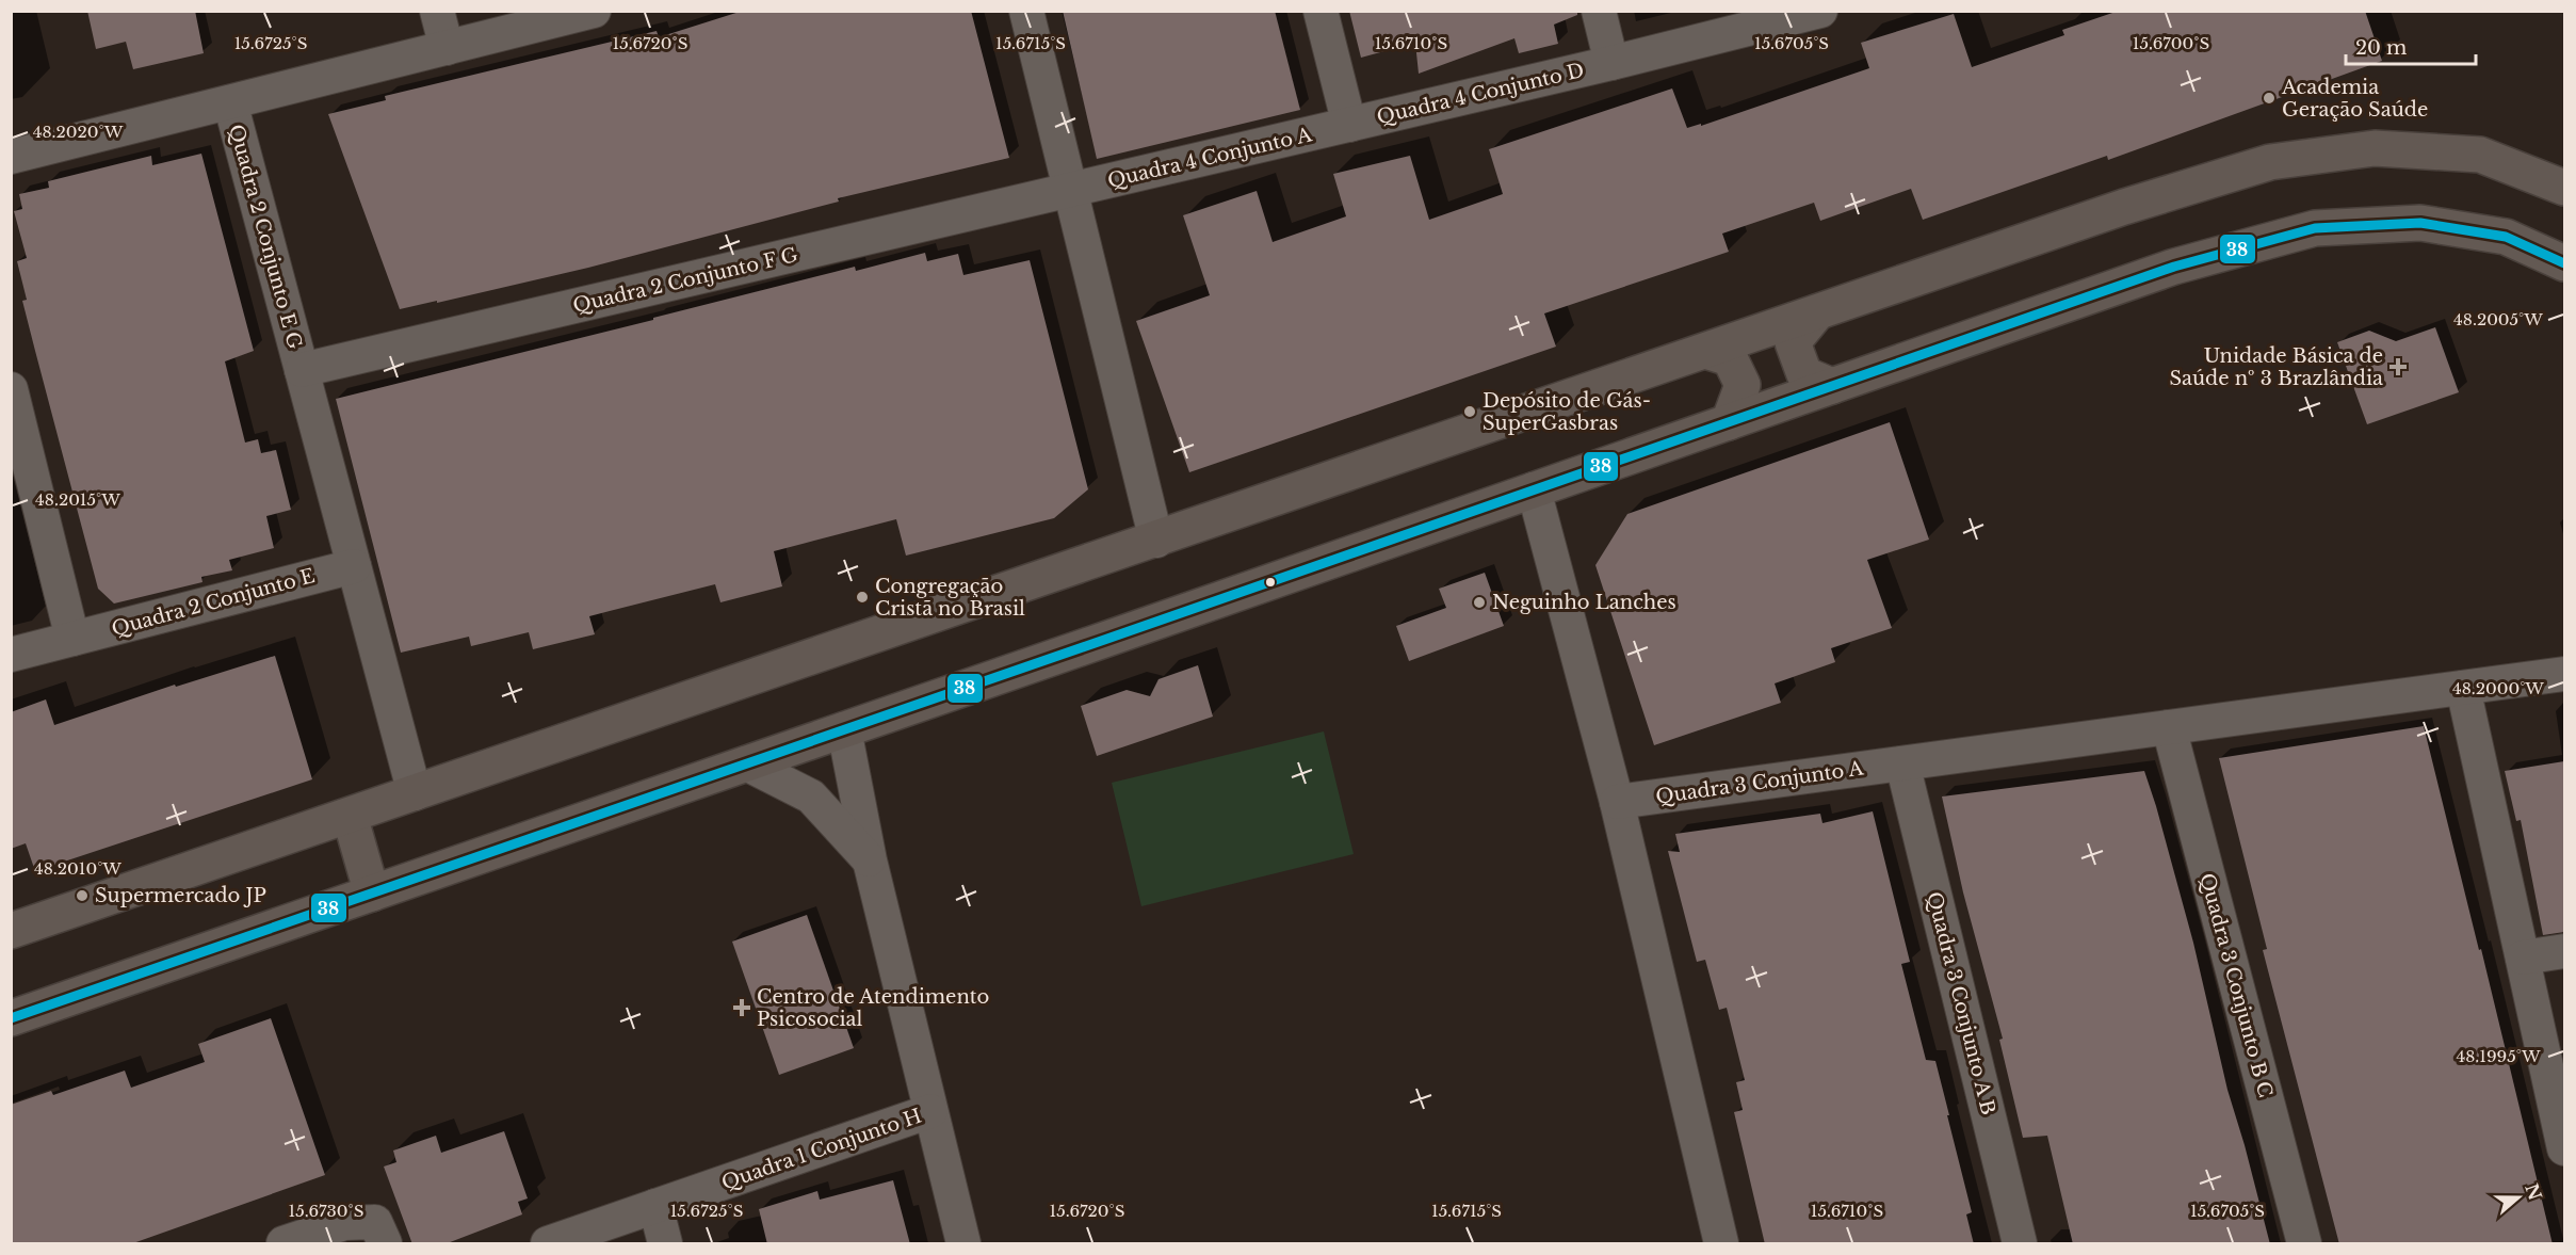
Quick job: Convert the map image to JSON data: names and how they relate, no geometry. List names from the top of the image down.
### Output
{
  "streets": {
    "street": [
      "Quadra 4 Conjunto D",
      "Quadra 4 Conjunto A",
      "Quadra 2 Conjunto E G",
      "Quadra 2 Conjunto F G",
      "Quadra 2 Conjunto E",
      "Quadra 3 Conjunto A",
      "Quadra 3 Conjunto B C",
      "Quadra 3 Conjunto A B",
      "Quadra 1 Conjunto H"
    ]
  },
  "crossings": [
    ["Quadra 4 Conjunto D", "Quadra 4 Conjunto A"],
    ["Quadra 4 Conjunto A", "Quadra 2 Conjunto F G"],
    ["Quadra 2 Conjunto E G", "Quadra 2 Conjunto F G"],
    ["Quadra 2 Conjunto E G", "Quadra 2 Conjunto E"],
    ["Quadra 3 Conjunto A", "Quadra 3 Conjunto B C"],
    ["Quadra 3 Conjunto A", "Quadra 3 Conjunto A B"]
  ],
  "places": {
    "other": [
      "Academia Geração Saúde",
      "Depósito de Gás- SuperGasbras",
      "Congregação Cristã no Brasil",
      "Neguinho Lanches",
      "Supermercado JP"
    ],
    "health": ["Unidade Básica de Saúde nº 3 Brazlândia", "Centro de Atendimento Psicosocial"]
  },
  "lines": ["transit line 38"],
  "scale_bar": "20 m",
  "north": "right",
  "coordinates": [
    "15.6725°S",
    "15.6720°S",
    "15.6715°S",
    "15.6710°S",
    "15.6705°S",
    "15.6700°S",
    "48.2020°W",
    "48.2005°W",
    "48.2015°W",
    "48.2000°W",
    "48.2010°W",
    "48.1995°W",
    "15.6730°S"
  ]
}
